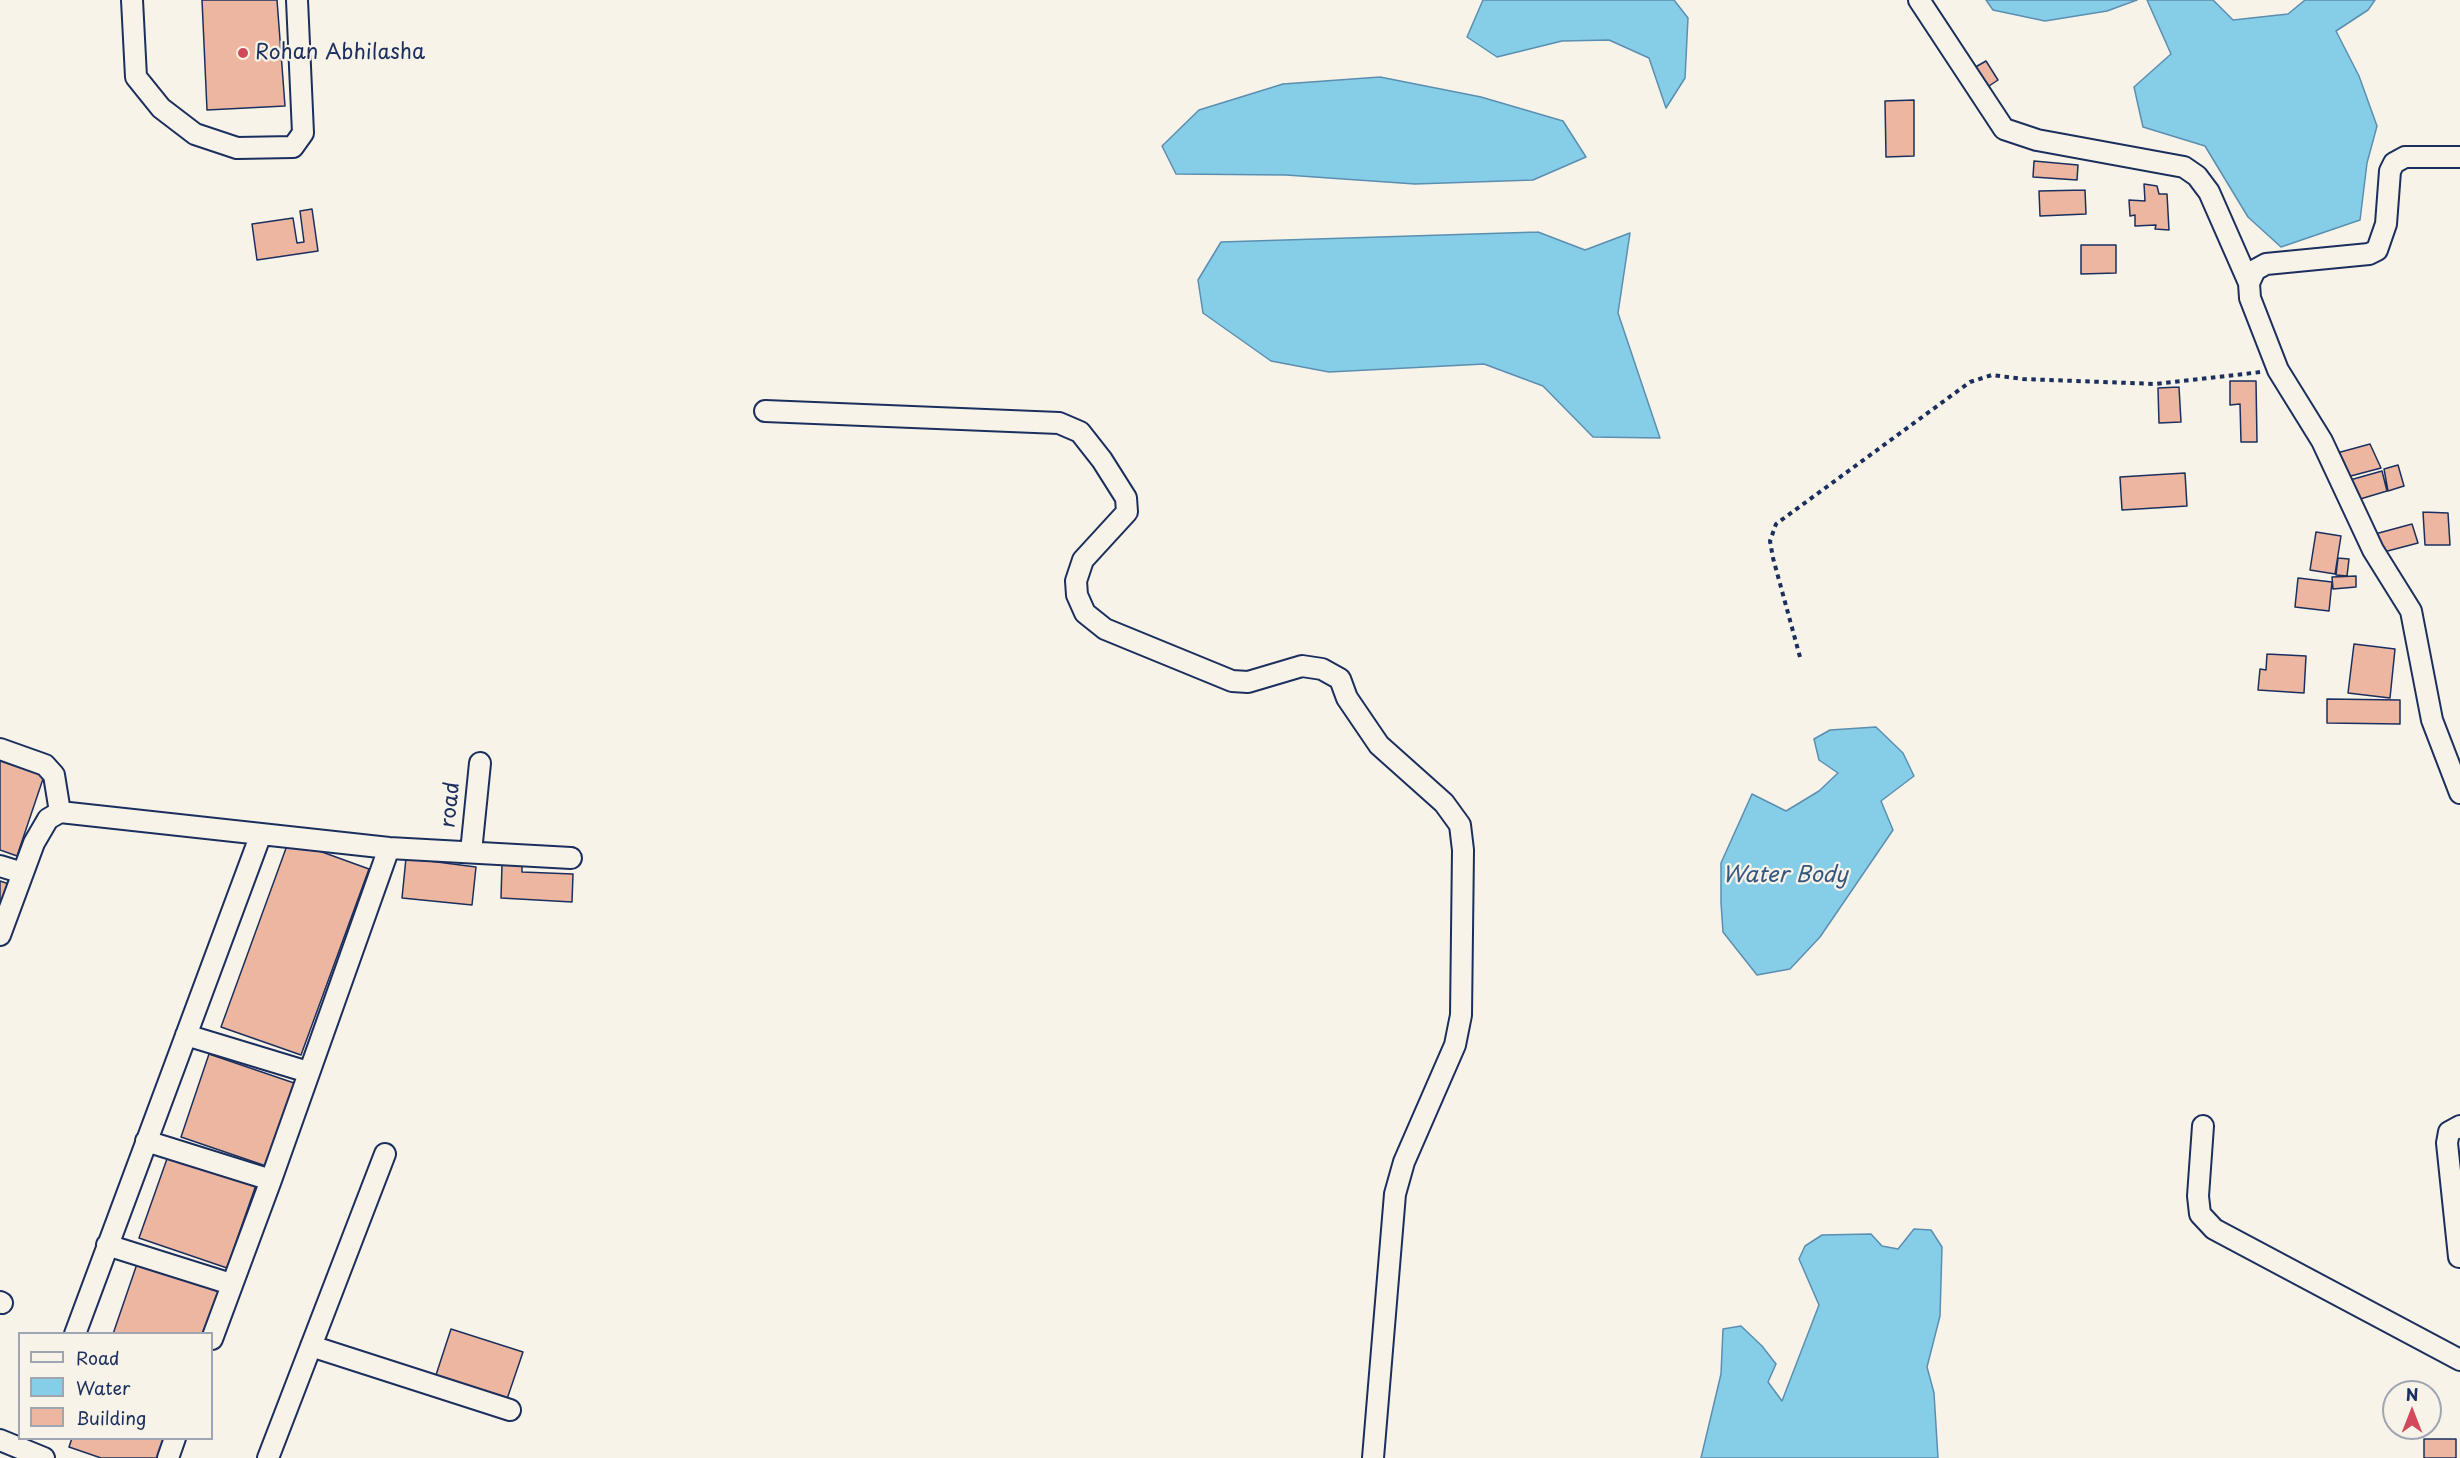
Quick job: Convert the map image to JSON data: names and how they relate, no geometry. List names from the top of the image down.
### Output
{
  "streets": {
    "street": ["road"]
  },
  "water": ["Water Body"],
  "places": ["Rohan Abhilasha"],
  "legend": ["Road", "Water", "Building"],
  "north": "top"
}
